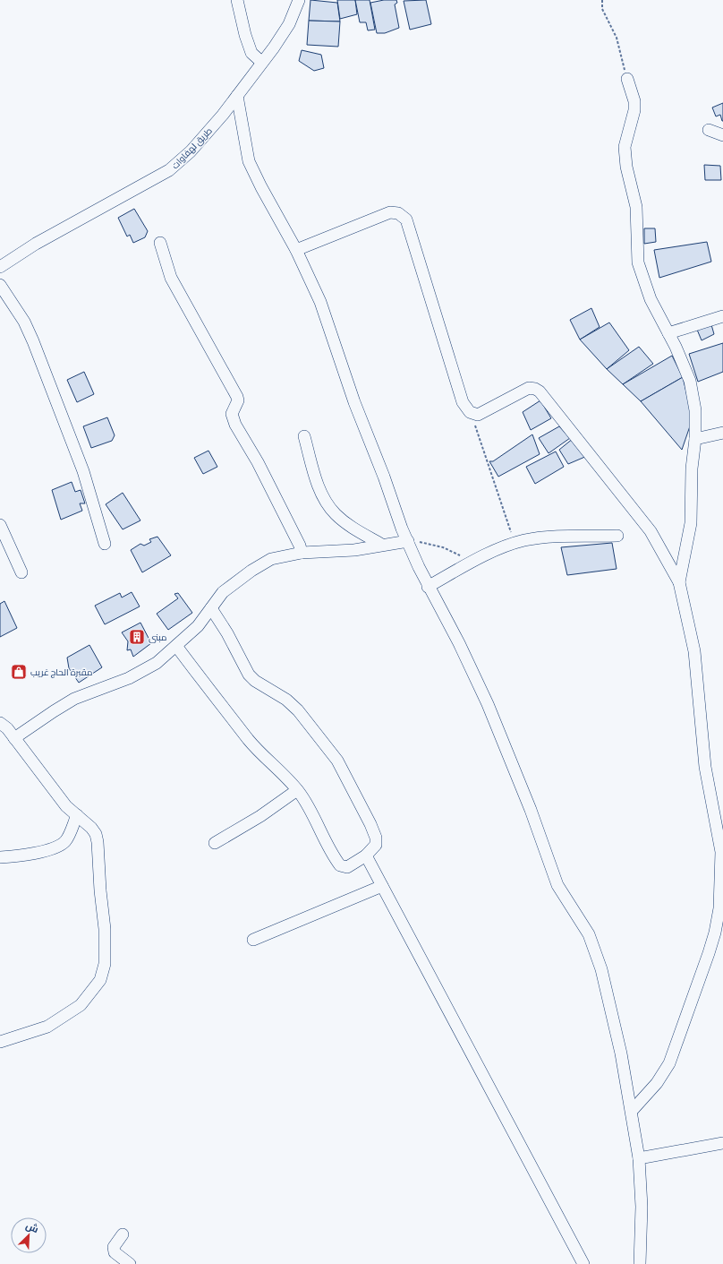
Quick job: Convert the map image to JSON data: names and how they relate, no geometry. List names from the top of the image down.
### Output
{
  "streets": {
    "street": ["طريق لهفاوات"]
  },
  "places": {
    "building": ["مبنى"],
    "shop": ["مقبرة الحاج غريب"]
  },
  "north": "top right"
}
